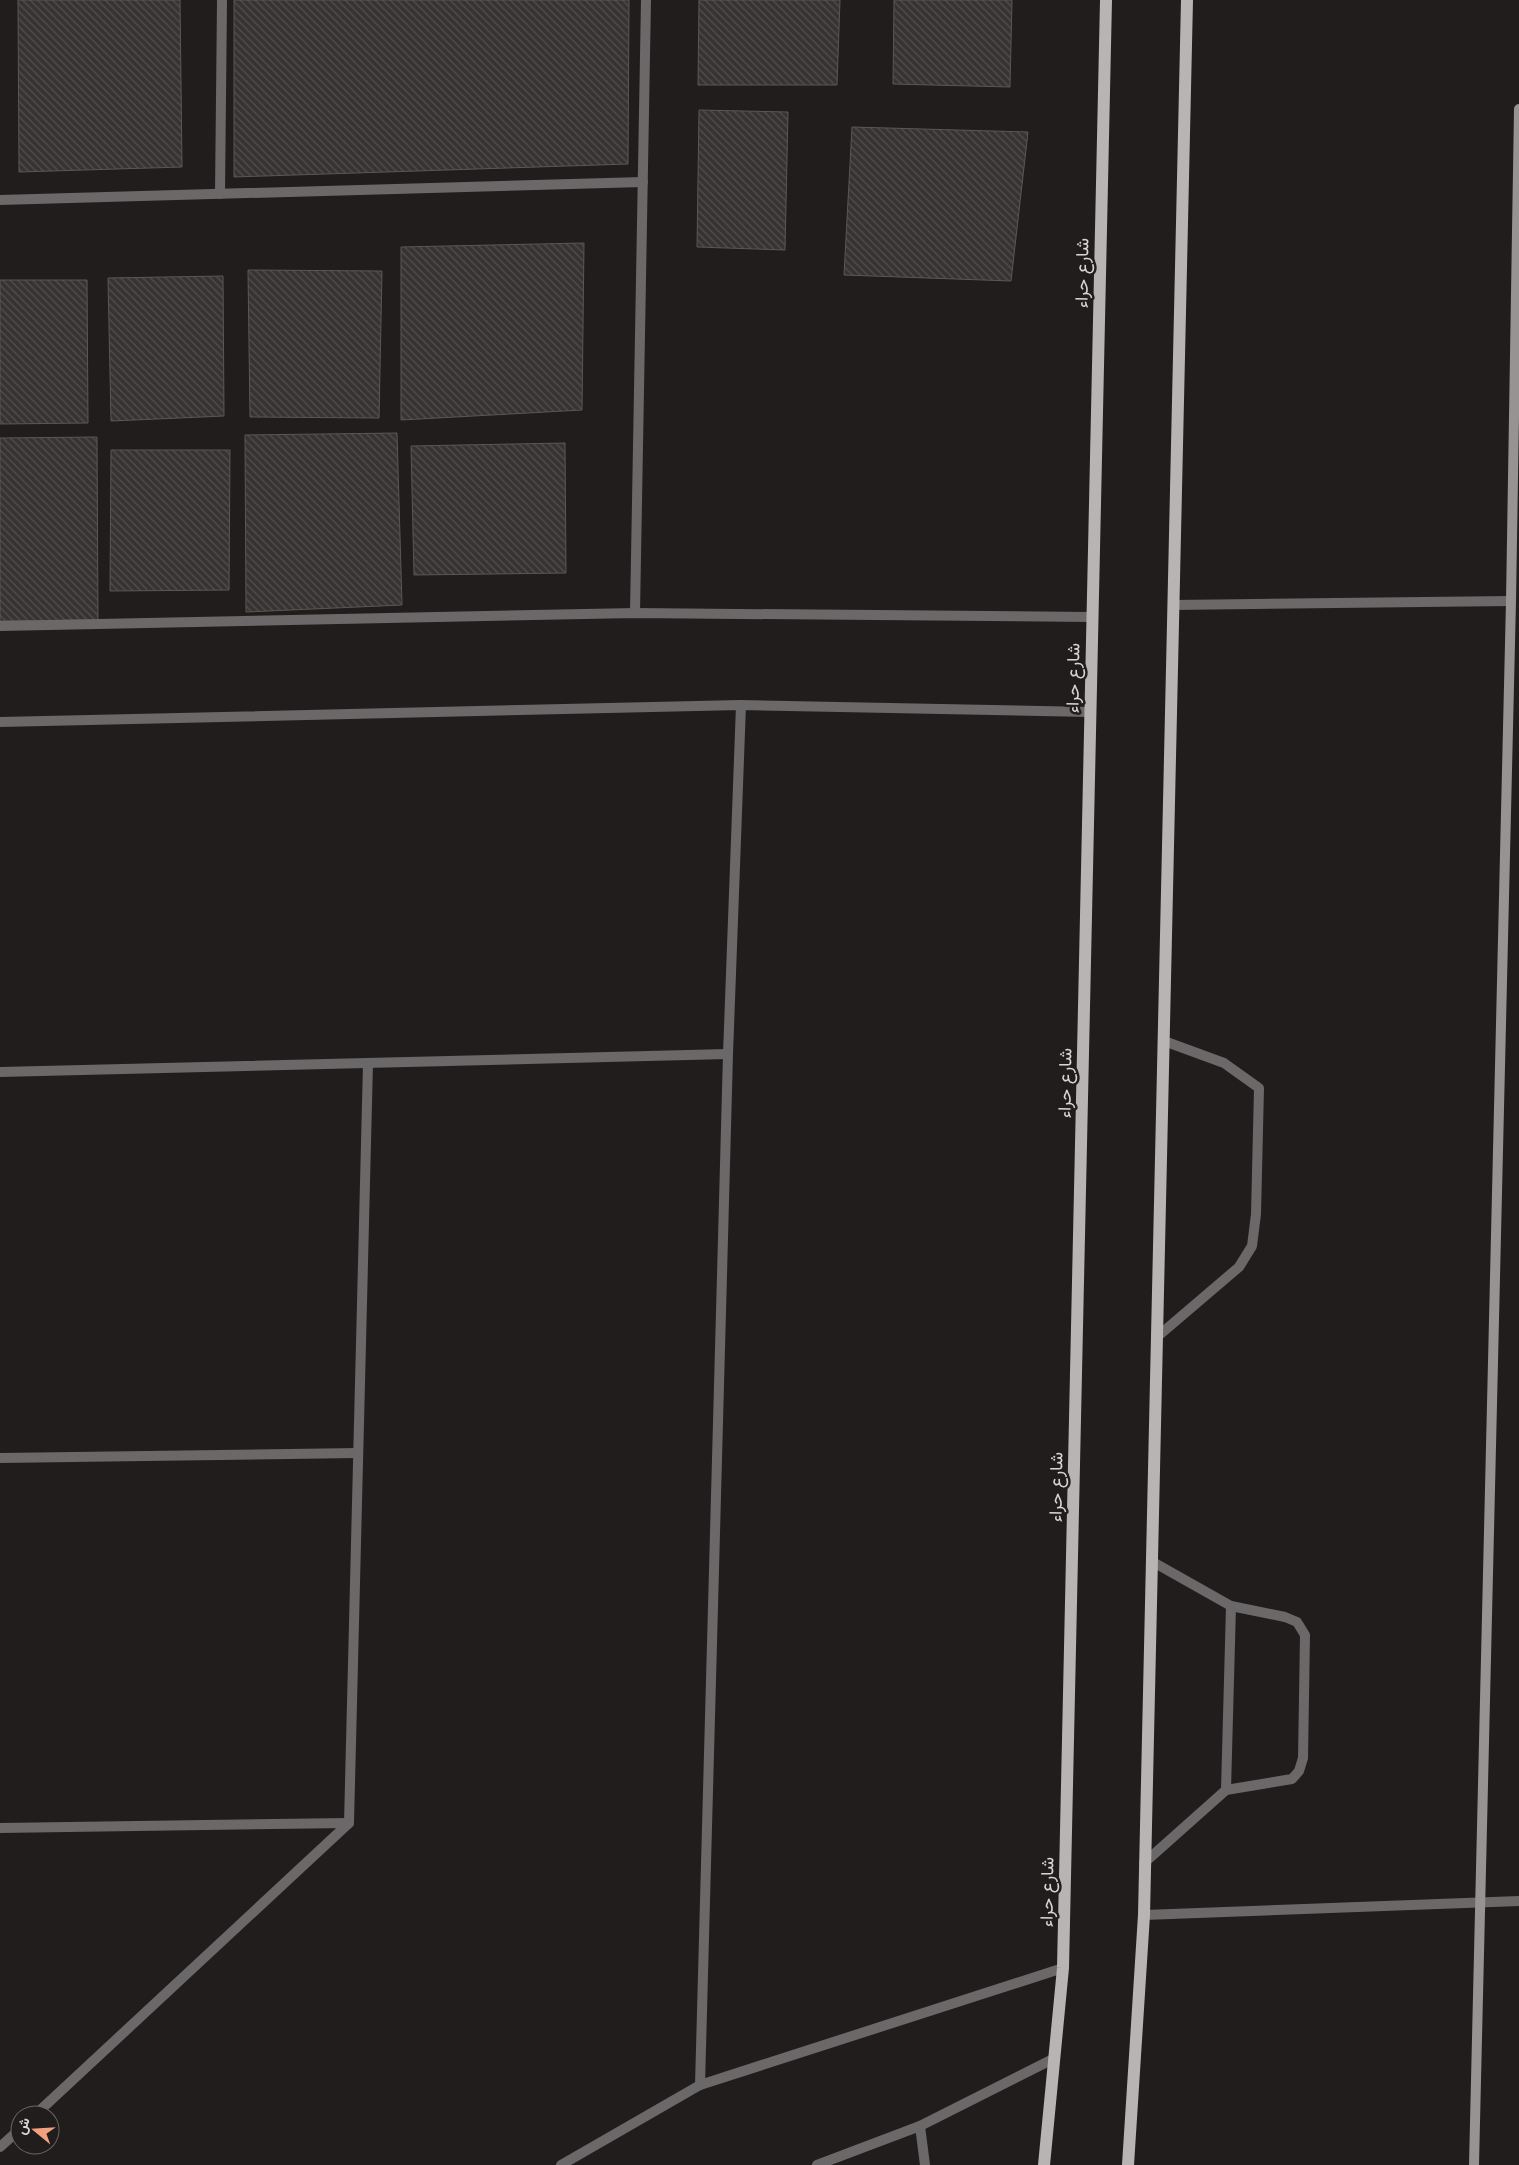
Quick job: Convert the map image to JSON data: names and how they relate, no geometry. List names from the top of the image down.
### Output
{
  "streets": {
    "main road": ["شارع حراء"]
  },
  "north": "left"
}
